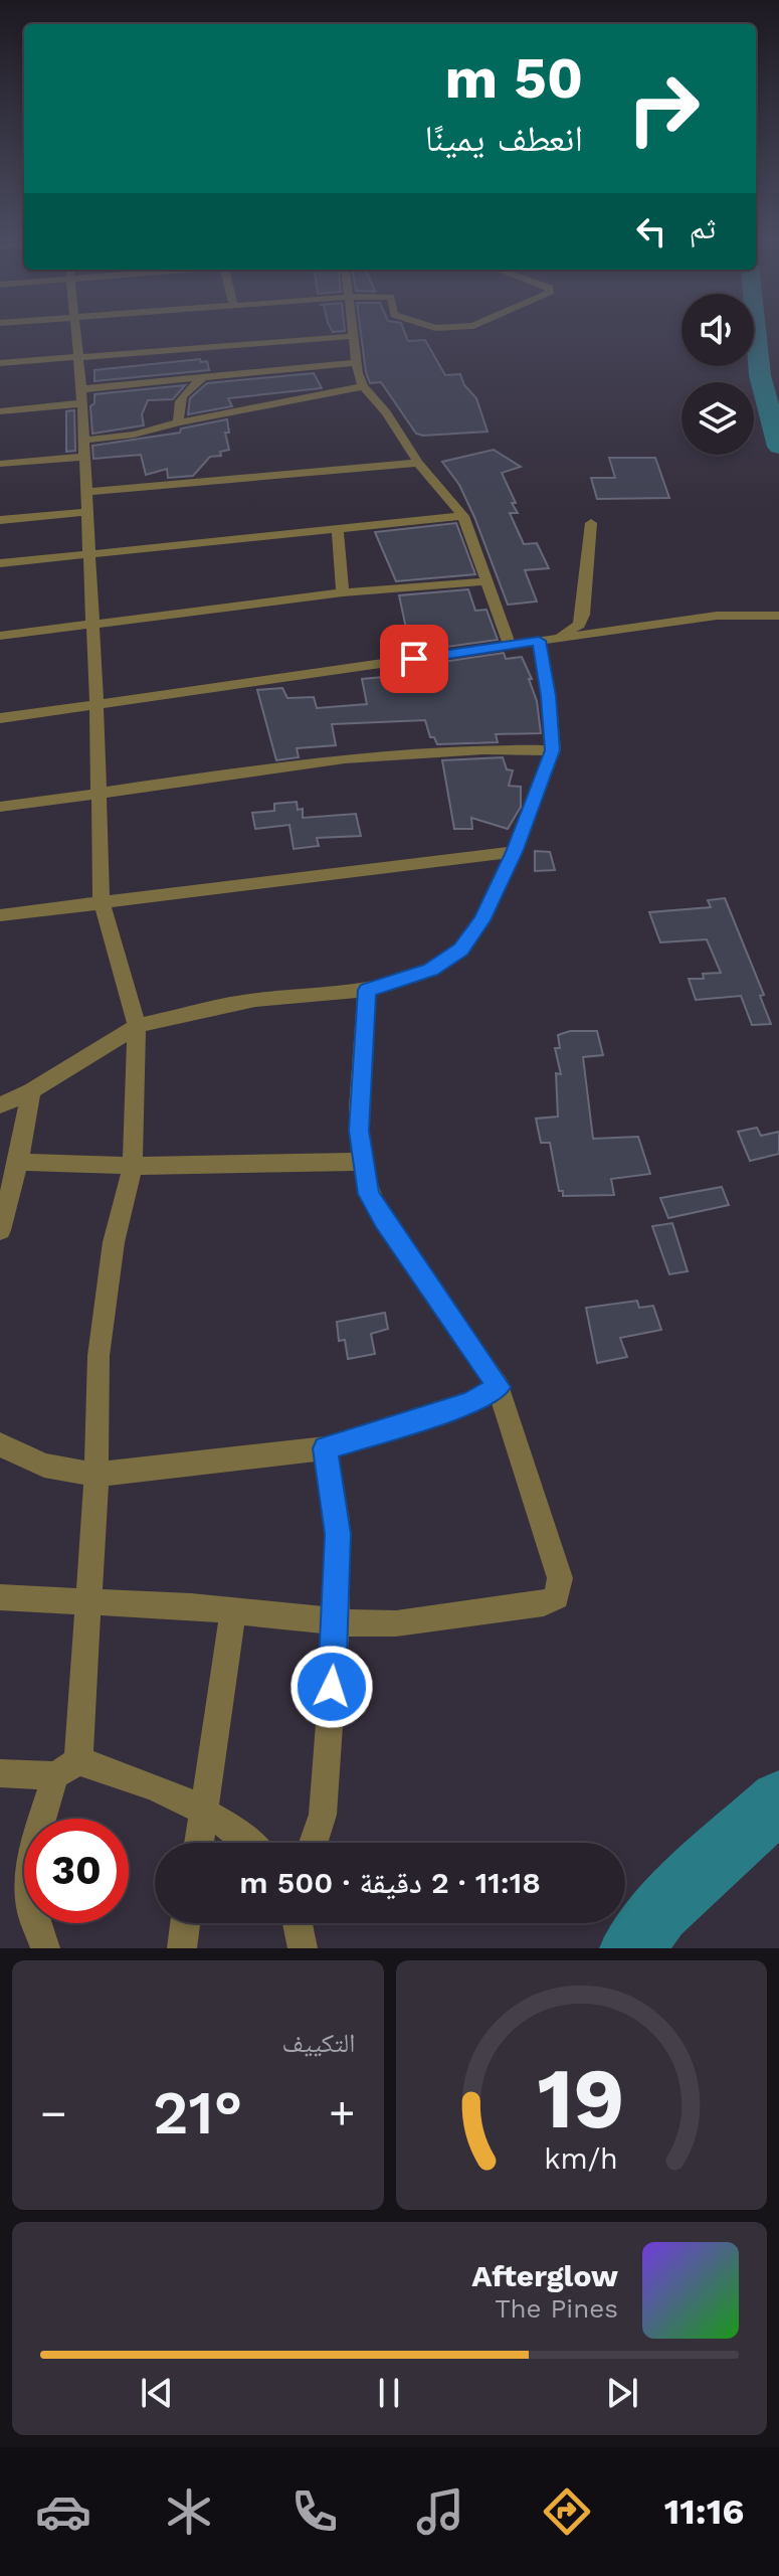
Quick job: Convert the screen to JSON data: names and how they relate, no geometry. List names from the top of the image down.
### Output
{
  "page": {
    "turn": ["50 m", "انعطف يمينًا"],
    "then": "ثم",
    "limit": "30",
    "trip": "11:18 · 2 دقيقة · 500 m",
    "tile": "التكييف",
    "heat": ["−", "21°", "+"],
    "song": ["Afterglow", "The Pines"],
    "tabs": "11:16",
    "gauge": ["19", "km/h"]
  }
}
